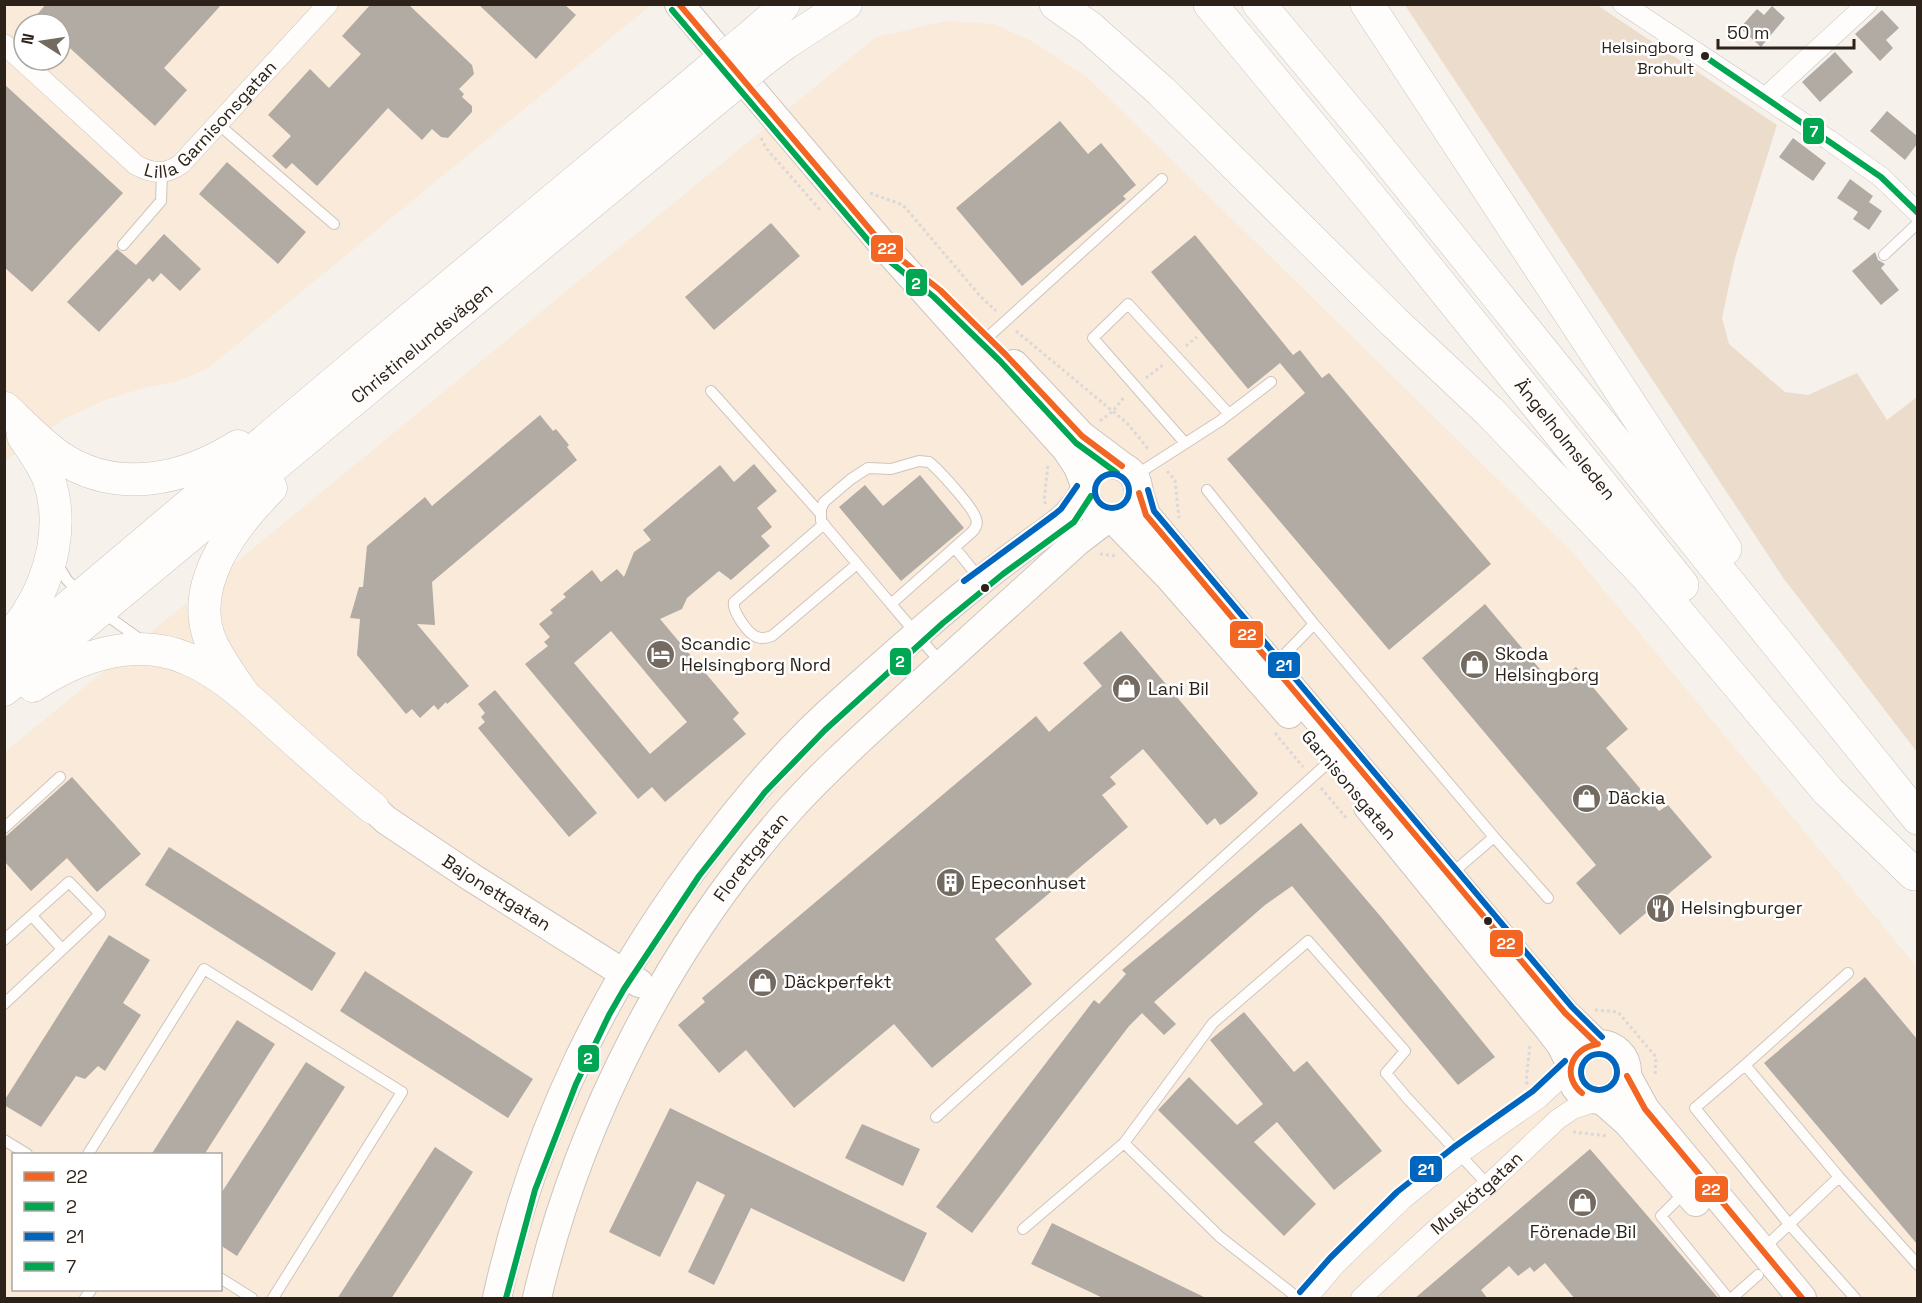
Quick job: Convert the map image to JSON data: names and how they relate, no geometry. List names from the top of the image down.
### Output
{
  "streets": {
    "highway": ["Ängelholmsleden"],
    "main road": ["Christinelundsvägen"],
    "street": [
      "Lilla Garnisonsgatan",
      "Garnisonsgatan",
      "Florettgatan",
      "Bajonettgatan",
      "Muskötgatan"
    ]
  },
  "crossings": [
    ["Garnisonsgatan", "Florettgatan"],
    ["Garnisonsgatan", "Muskötgatan"],
    ["Florettgatan", "Bajonettgatan"]
  ],
  "places": {
    "other": ["Helsingborg Brohult"],
    "hotel": ["Scandic Helsingborg Nord"],
    "shop": [
      "Skoda Helsingborg",
      "Lani Bil",
      "Däckia",
      "Däckperfekt",
      "Förenade Bil"
    ],
    "building": ["Epeconhuset"],
    "restaurant": ["Helsingburger"]
  },
  "lines": [
    "transit line 22",
    "transit line 2",
    "transit line 7",
    "transit line 21"
  ],
  "legend": [
    "22",
    "2",
    "21",
    "7"
  ],
  "scale_bar": "50 m",
  "north": "left"
}
